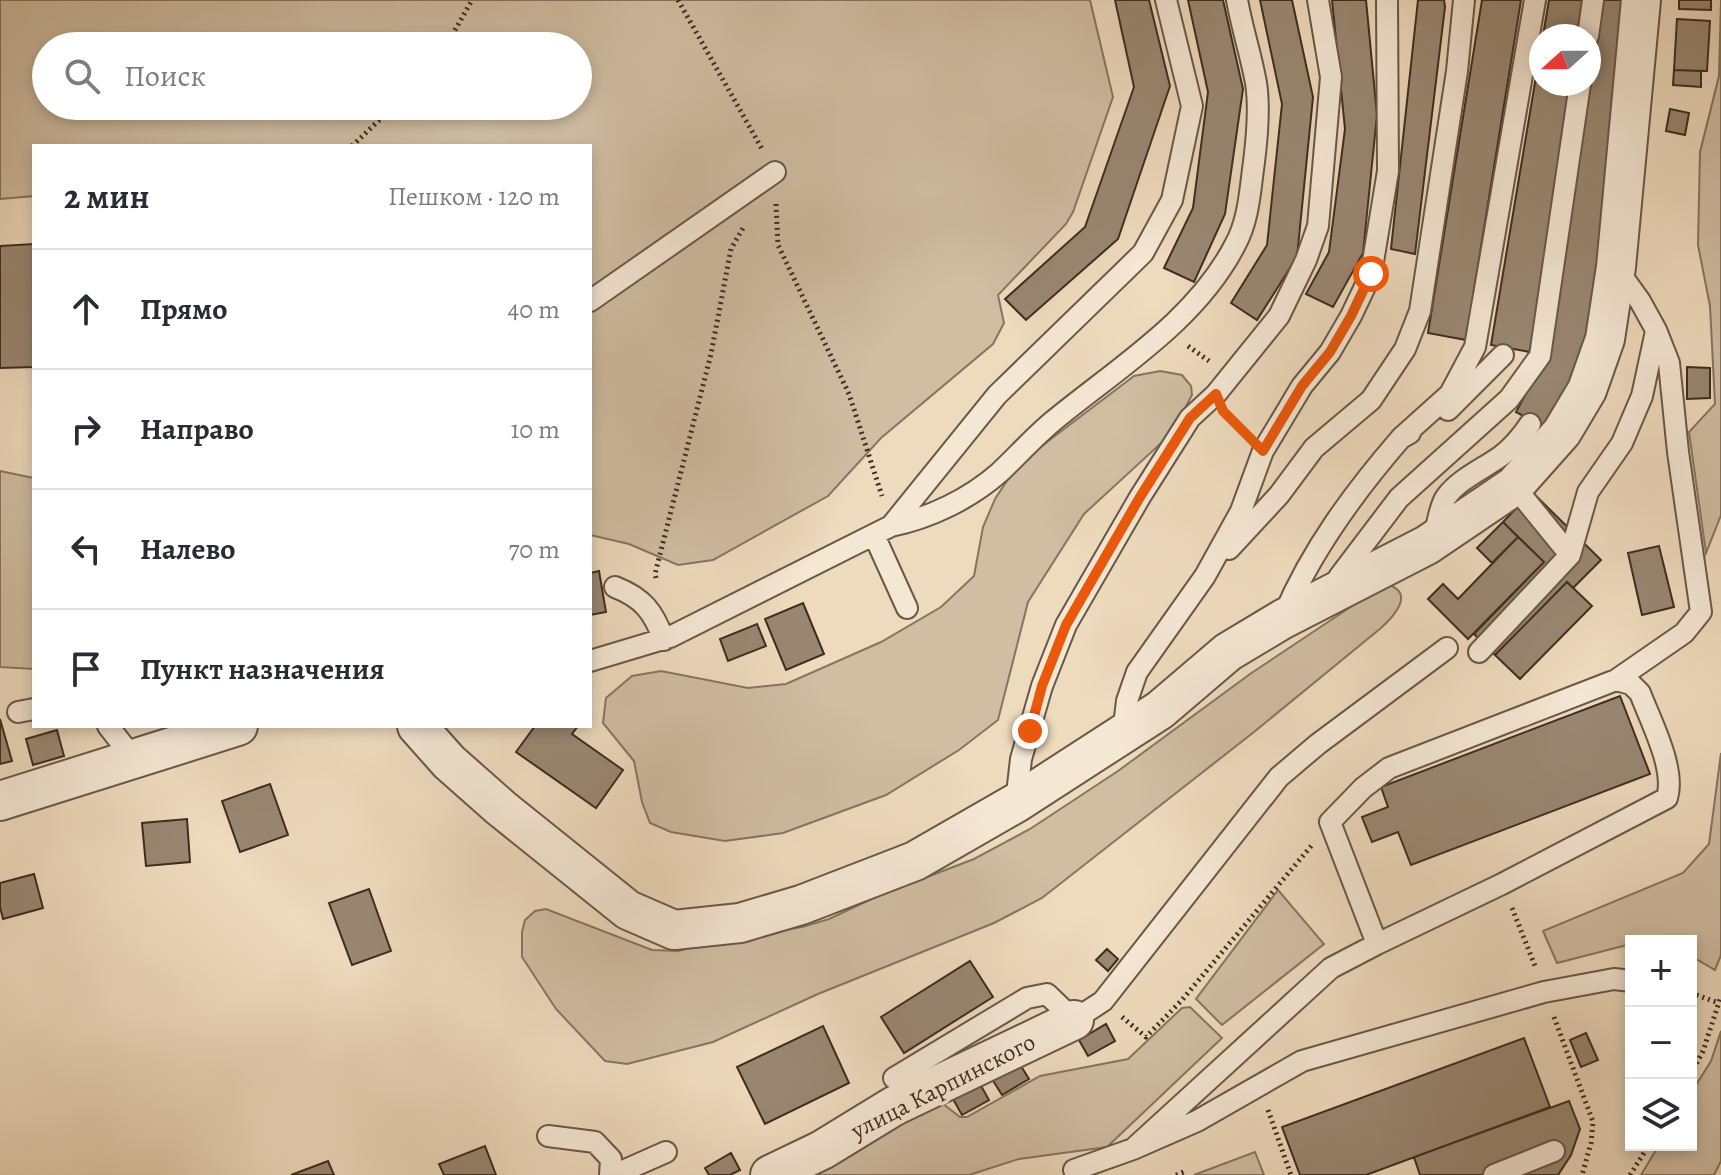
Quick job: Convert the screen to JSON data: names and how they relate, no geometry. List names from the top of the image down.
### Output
{
  "streets": {
    "street": ["улица Карпинского"]
  },
  "north": "left",
  "page": {
    "search": "Поиск",
    "heading": ["2 мин", "Пешком · 120 m"],
    "list": [
      ["Прямо", "40 m"],
      ["Направо", "10 m"],
      ["Налево", "70 m"],
      "Пункт назначения"
    ],
    "map_buttons": ["+", "−"]
  }
}
